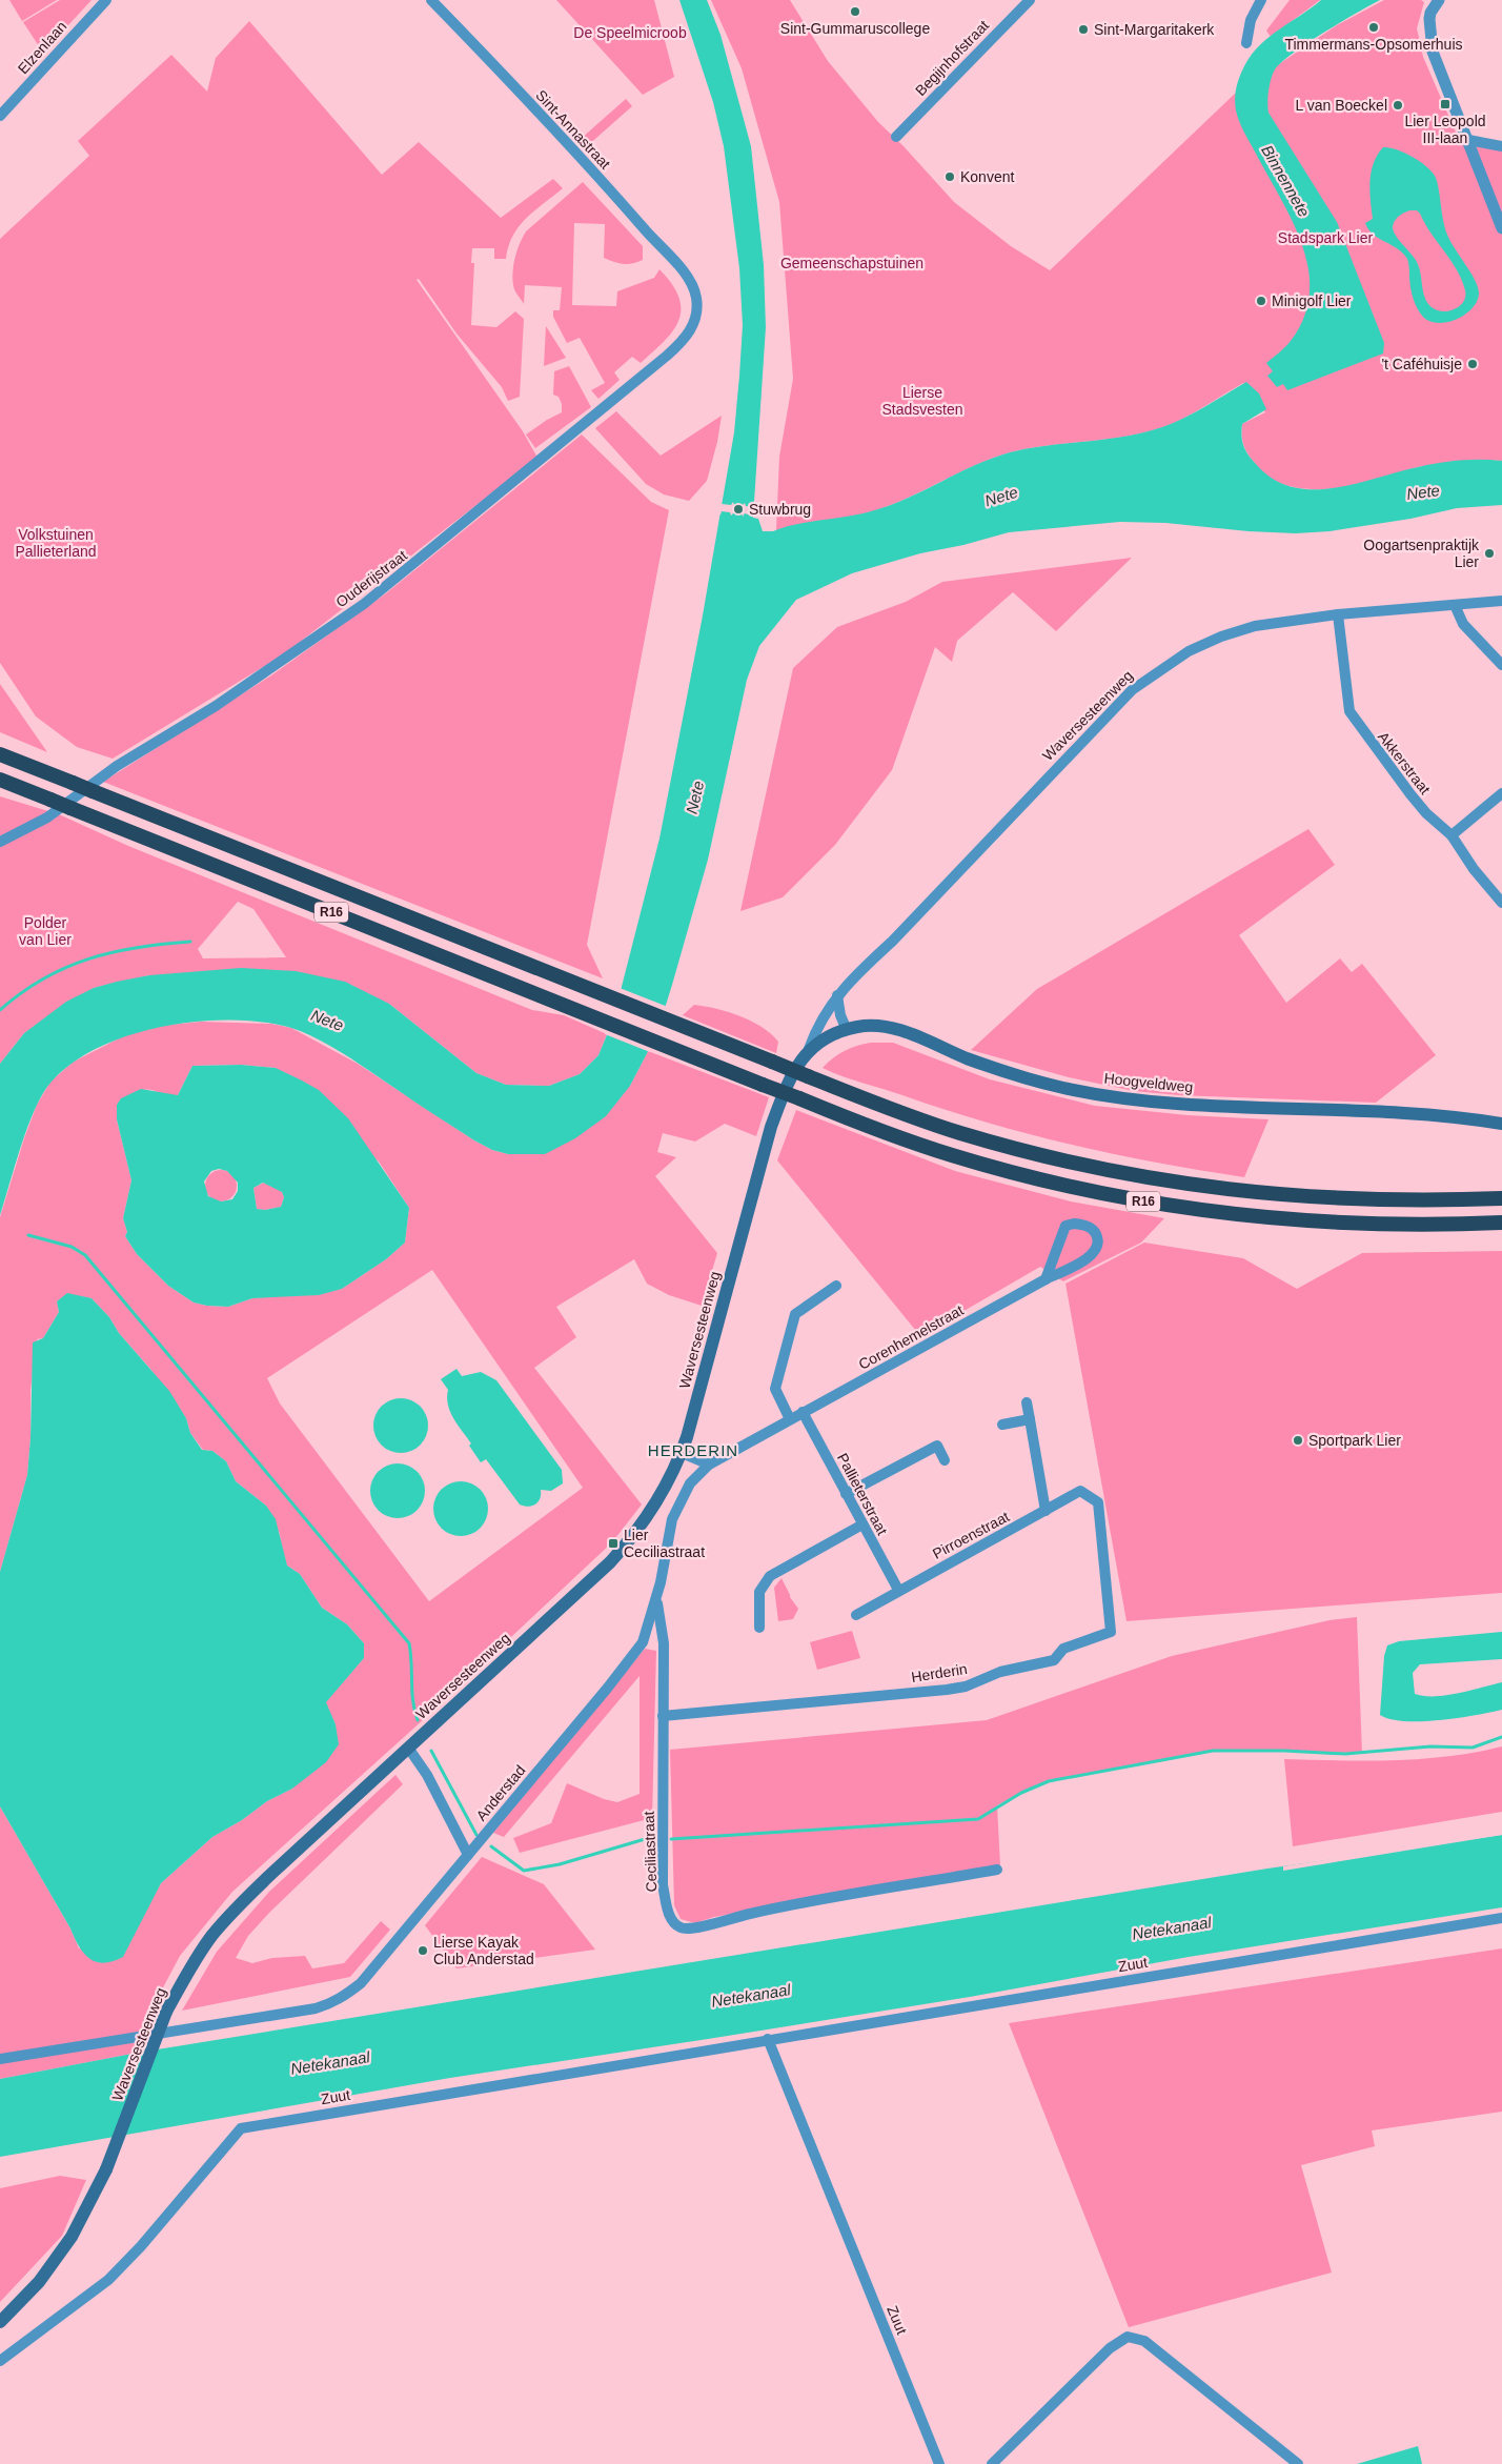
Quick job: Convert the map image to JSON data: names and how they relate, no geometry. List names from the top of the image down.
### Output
{
  "streets": {
    "highway": ["R16"],
    "main road": ["Waversesteenweg", "Hoogveldweg"],
    "street": [
      "Elzenlaan",
      "Begijnhofstraat",
      "Sint-Annastraat",
      "Ouderijstraat",
      "Akkerstraat",
      "Corenhemelstraat",
      "Pallieterstraat",
      "Pirroenstraat",
      "Herderin",
      "Anderstad",
      "Ceciliastraat",
      "Zuut"
    ]
  },
  "crossings": [
    ["Sint-Annastraat", "Ouderijstraat"],
    ["Waversesteenweg", "Akkerstraat"],
    ["Waversesteenweg", "Hoogveldweg"],
    ["Corenhemelstraat", "Pallieterstraat"],
    ["Corenhemelstraat", "Ceciliastraat"],
    ["Pallieterstraat", "Pirroenstraat"],
    ["Pirroenstraat", "Herderin"],
    ["Herderin", "Ceciliastraat"],
    ["Anderstad", "Ceciliastraat"]
  ],
  "districts": ["HERDERIN"],
  "water": ["Binnennete", "Nete", "Netekanaal"],
  "parks": [
    "De Speelmicroob",
    "Stadspark Lier",
    "Gemeenschapstuinen",
    "Lierse Stadsvesten",
    "Volkstuinen Pallieterland",
    "Polder van Lier"
  ],
  "places": {
    "other": [
      "Sint-Gummaruscollege",
      "Timmermans-Opsomerhuis",
      "Sint-Margaritakerk",
      "L van Boeckel",
      "Konvent",
      "Minigolf Lier",
      "'t Caféhuisje",
      "Stuwbrug",
      "Oogartsenpraktijk Lier",
      "Sportpark Lier",
      "Lierse Kayak Club Anderstad"
    ],
    "transit": ["Lier Leopold III-laan", "Lier Ceciliastraat"]
  }
}
